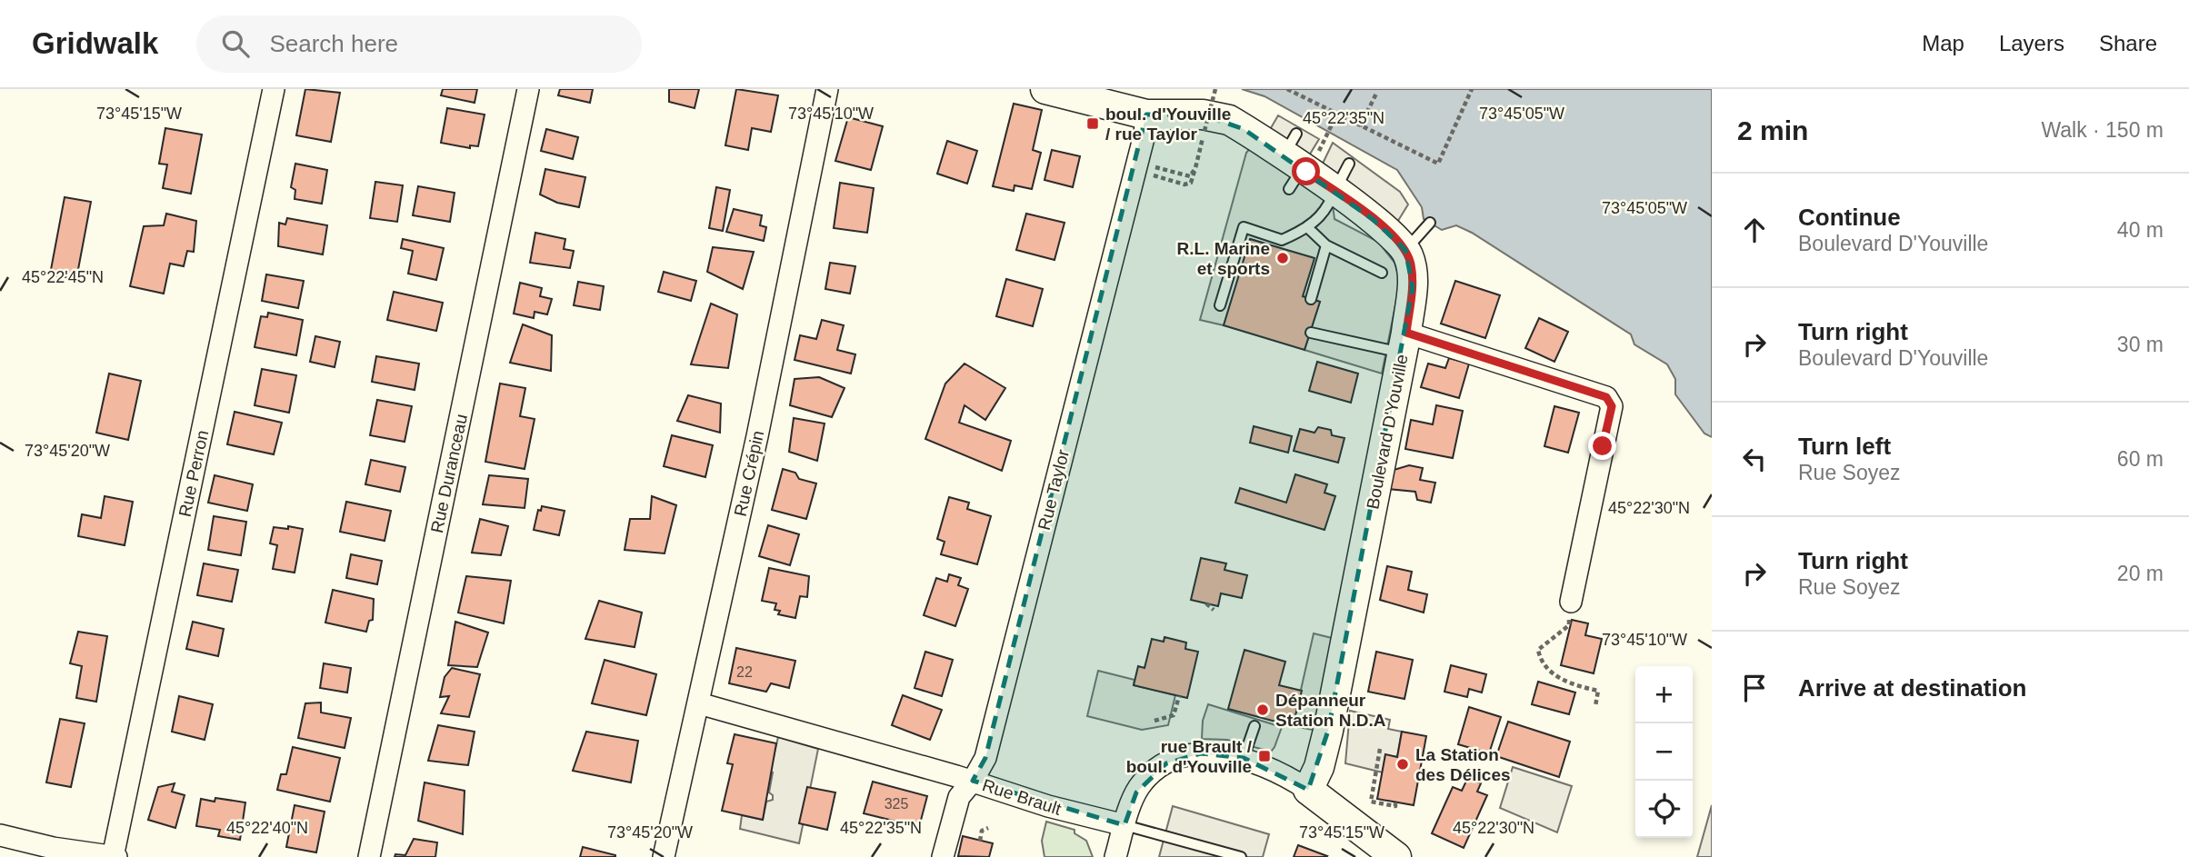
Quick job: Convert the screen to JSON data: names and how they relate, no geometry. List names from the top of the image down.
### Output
{
  "streets": {
    "street": [
      "Boulevard D'Youville",
      "Rue Perron",
      "Rue Duranceau",
      "Rue Crépin",
      "Rue Taylor",
      "Rue Brault"
    ]
  },
  "crossings": [
    ["Rue Crépin", "Rue Brault"],
    ["Rue Taylor", "Rue Brault"]
  ],
  "places": {
    "transit": ["boul. d'Youville / rue Taylor", "rue Brault / boul. d'Youville"],
    "other": ["R.L. Marine et sports", "Dépanneur Station N.D.A", "La Station des Délices"]
  },
  "house_numbers": ["22", "325"],
  "page": {
    "header": "Gridwalk",
    "search": "Search here",
    "nav": ["Map", "Layers", "Share"],
    "heading": ["2 min", "Walk · 150 m"],
    "list": [
      ["Continue", "Boulevard D'Youville", "40 m"],
      ["Turn right", "Boulevard D'Youville", "30 m"],
      ["Turn left", "Rue Soyez", "60 m"],
      ["Turn right", "Rue Soyez", "20 m"],
      "Arrive at destination"
    ],
    "map_buttons": ["+", "−"]
  },
  "coordinates": [
    "73°45'05\"W",
    "73°45'15\"W",
    "73°45'10\"W",
    "45°22'35\"N",
    "45°22'45\"N",
    "73°45'20\"W",
    "45°22'30\"N",
    "45°22'40\"N"
  ]
}
